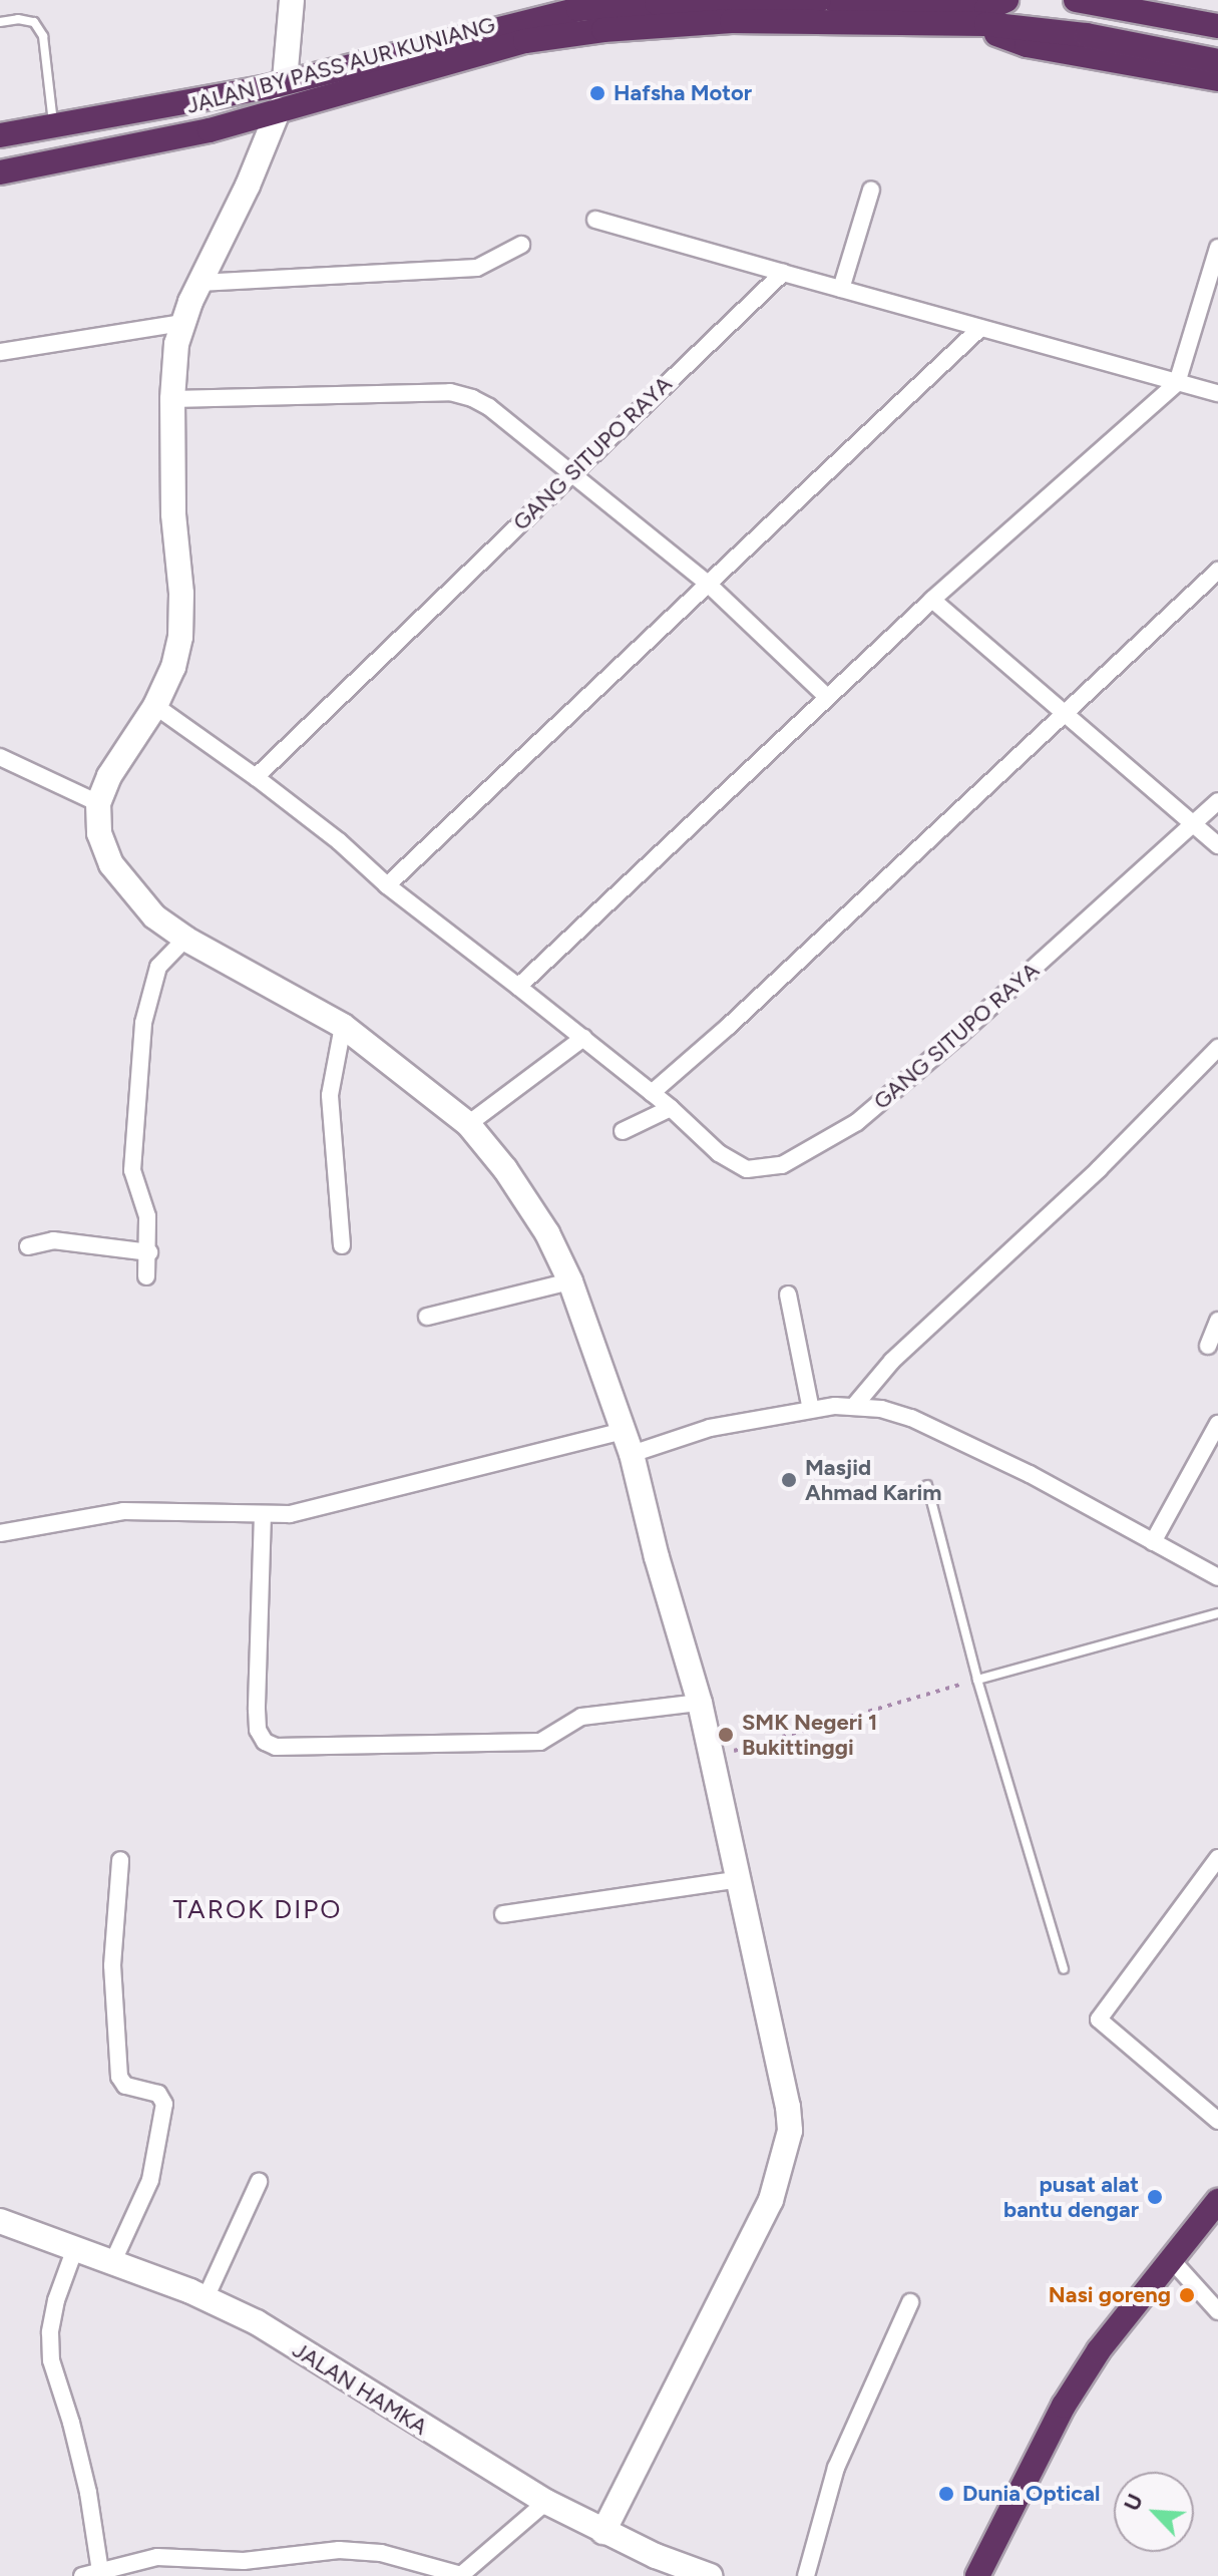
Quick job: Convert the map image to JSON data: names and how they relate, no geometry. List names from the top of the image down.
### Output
{
  "streets": {
    "highway": ["JALAN BY PASS AUR KUNIANG"],
    "street": ["GANG SITUPO RAYA", "JALAN HAMKA"]
  },
  "districts": ["TAROK DIPO"],
  "places": [
    "Hafsha Motor",
    "Masjid Ahmad Karim",
    "SMK Negeri 1 Bukittinggi",
    "pusat alat bantu dengar",
    "Nasi goreng",
    "Dunia Optical"
  ],
  "north": "top left"
}
